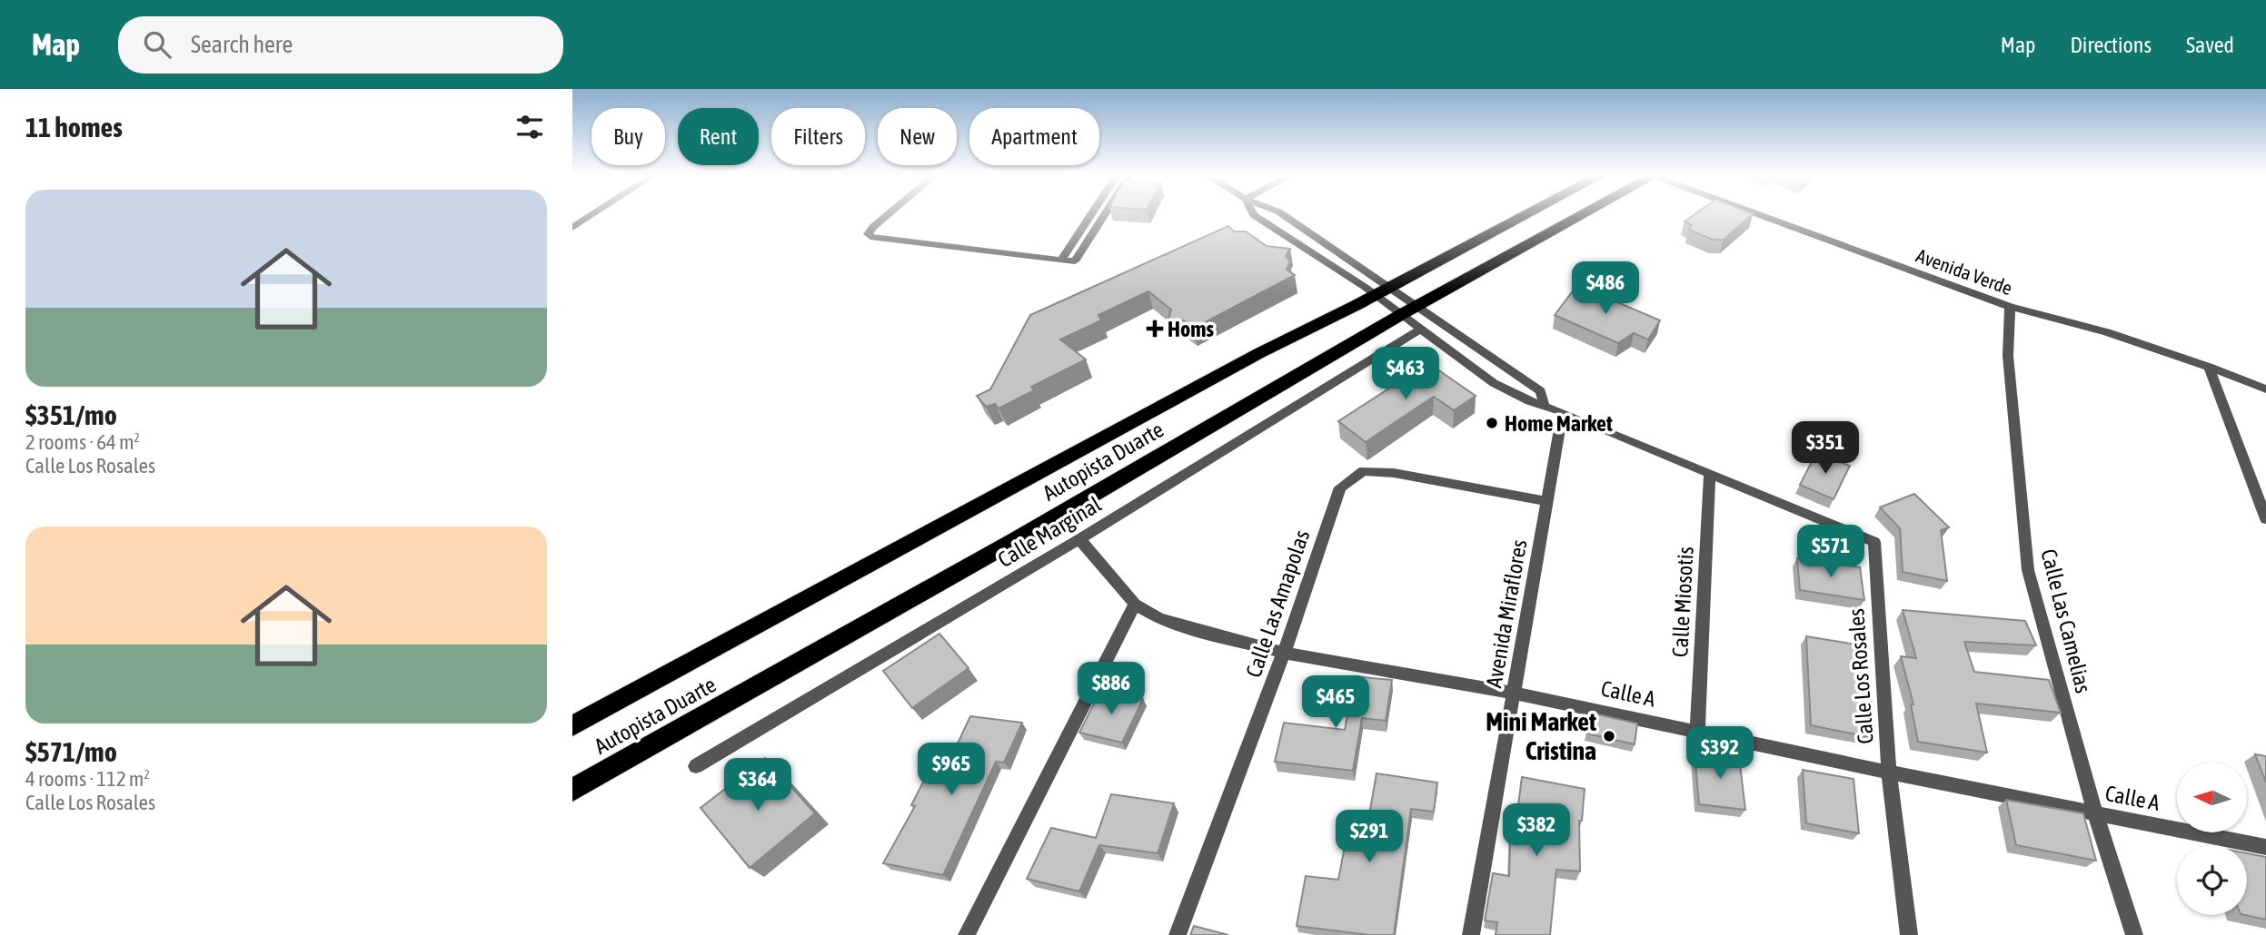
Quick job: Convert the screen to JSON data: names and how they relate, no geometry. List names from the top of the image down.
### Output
{
  "streets": {
    "highway": ["Autopista Duarte"],
    "street": [
      "Avenida Verde",
      "Calle Marginal",
      "Calle Miosotis",
      "Calle Las Amapolas",
      "Avenida Miraflores",
      "Calle Las Camelias",
      "Calle Los Rosales",
      "Calle A"
    ]
  },
  "crossings": [
    ["Avenida Verde", "Calle Las Camelias"],
    ["Autopista Duarte", "Calle Los Rosales"],
    ["Calle Marginal", "Calle Los Rosales"],
    ["Calle Marginal", "Calle A"],
    ["Calle Miosotis", "Calle Los Rosales"],
    ["Calle Miosotis", "Calle A"],
    ["Calle Las Amapolas", "Avenida Miraflores"],
    ["Calle Las Amapolas", "Calle A"],
    ["Avenida Miraflores", "Calle Los Rosales"],
    ["Avenida Miraflores", "Calle A"],
    ["Calle Las Camelias", "Calle A"],
    ["Calle Los Rosales", "Calle A"]
  ],
  "places": {
    "health": ["Homs"],
    "other": ["Home Market", "Mini Market Cristina"]
  },
  "north": "left",
  "page": {
    "header": "Map",
    "search": "Search here",
    "nav": ["Map", "Directions", "Saved"],
    "heading": "11 homes",
    "chip": [
      "Buy",
      "Rent",
      "Filters",
      "New",
      "Apartment"
    ],
    "list": [
      {
        "name": "$351/mo",
        "note": "2 rooms · 64 m² · Calle Los Rosales"
      },
      {
        "name": "$571/mo",
        "note": "4 rooms · 112 m² · Calle Los Rosales"
      }
    ],
    "price": [
      "$486",
      "$463",
      "$351",
      "$571",
      "$886",
      "$465",
      "$392",
      "$965",
      "$364",
      "$382",
      "$291"
    ]
  }
}
